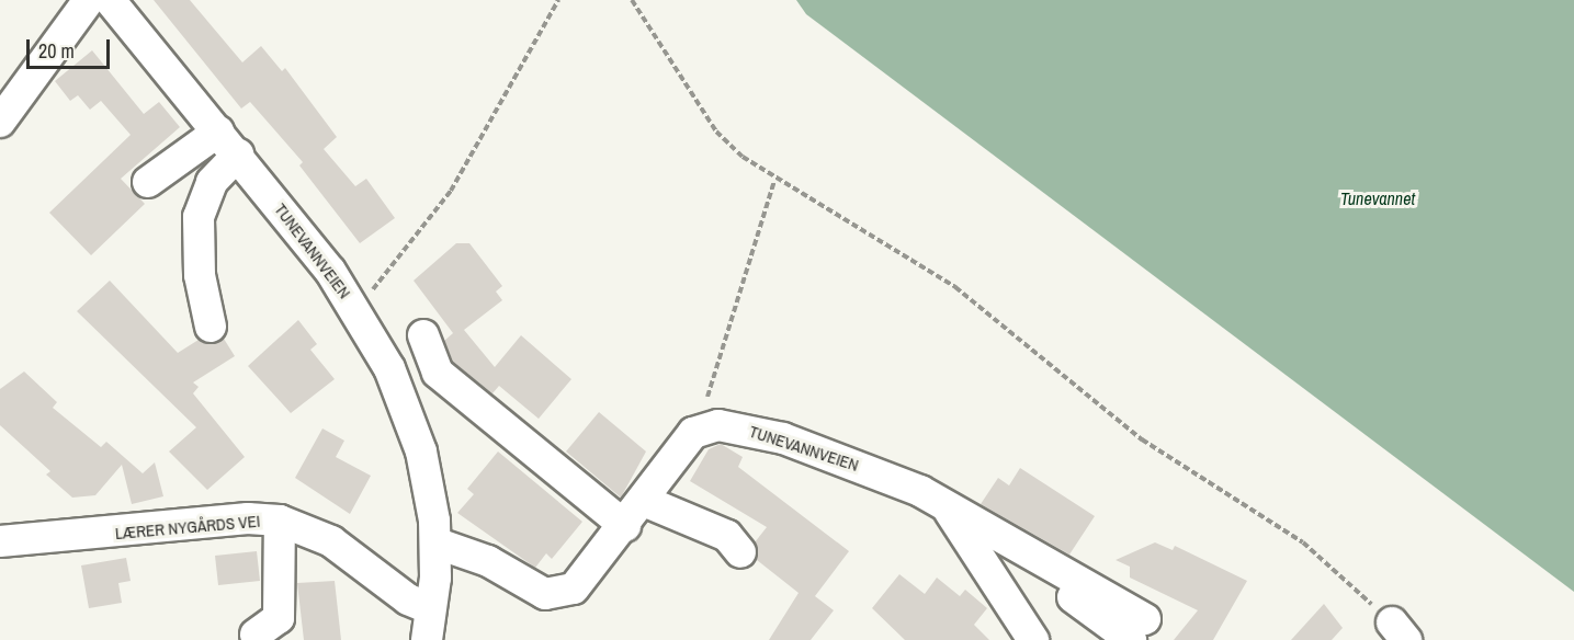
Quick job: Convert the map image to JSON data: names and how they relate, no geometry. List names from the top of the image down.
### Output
{
  "streets": {
    "street": ["TUNEVANNVEIEN", "LÆRER NYGÅRDS VEI"]
  },
  "crossings": [
    ["TUNEVANNVEIEN", "LÆRER NYGÅRDS VEI"]
  ],
  "water": ["Tunevannet"],
  "scale_bar": "20 m"
}
